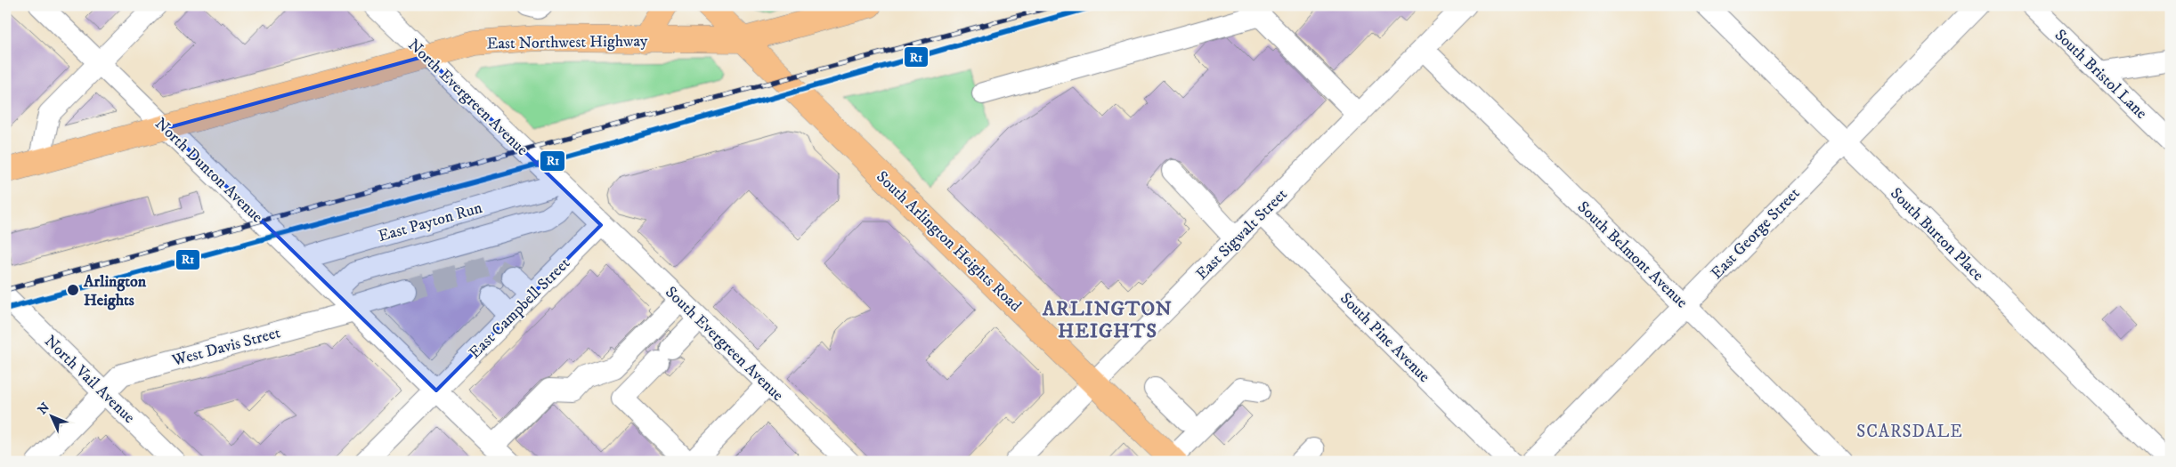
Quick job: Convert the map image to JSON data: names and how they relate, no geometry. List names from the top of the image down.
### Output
{
  "streets": {
    "main road": ["East Northwest Highway", "South Arlington Heights Road"],
    "street": [
      "South Bristol Lane",
      "North Evergreen Avenue",
      "North Dunton Avenue",
      "East Payton Run",
      "East George Street",
      "East Sigwalt Street",
      "South Burton Place",
      "South Belmont Avenue",
      "East Campbell Street",
      "South Pine Avenue",
      "South Evergreen Avenue",
      "West Davis Street",
      "North Vail Avenue"
    ]
  },
  "crossings": [
    ["East Northwest Highway", "North Evergreen Avenue"],
    ["East Northwest Highway", "North Dunton Avenue"],
    ["East Northwest Highway", "South Arlington Heights Road"],
    ["North Evergreen Avenue", "East Payton Run"],
    ["North Evergreen Avenue", "East Campbell Street"],
    ["North Evergreen Avenue", "South Evergreen Avenue"],
    ["North Dunton Avenue", "East Payton Run"],
    ["North Dunton Avenue", "East Campbell Street"],
    ["North Dunton Avenue", "West Davis Street"],
    ["East George Street", "South Burton Place"],
    ["East George Street", "South Belmont Avenue"],
    ["East Sigwalt Street", "South Arlington Heights Road"],
    ["East Sigwalt Street", "South Belmont Avenue"],
    ["East Sigwalt Street", "South Pine Avenue"],
    ["East Campbell Street", "South Evergreen Avenue"],
    ["West Davis Street", "North Vail Avenue"]
  ],
  "districts": ["ARLINGTON HEIGHTS", "SCARSDALE"],
  "places": ["Arlington Heights"],
  "lines": ["transit line R1"],
  "north": "top left"
}
